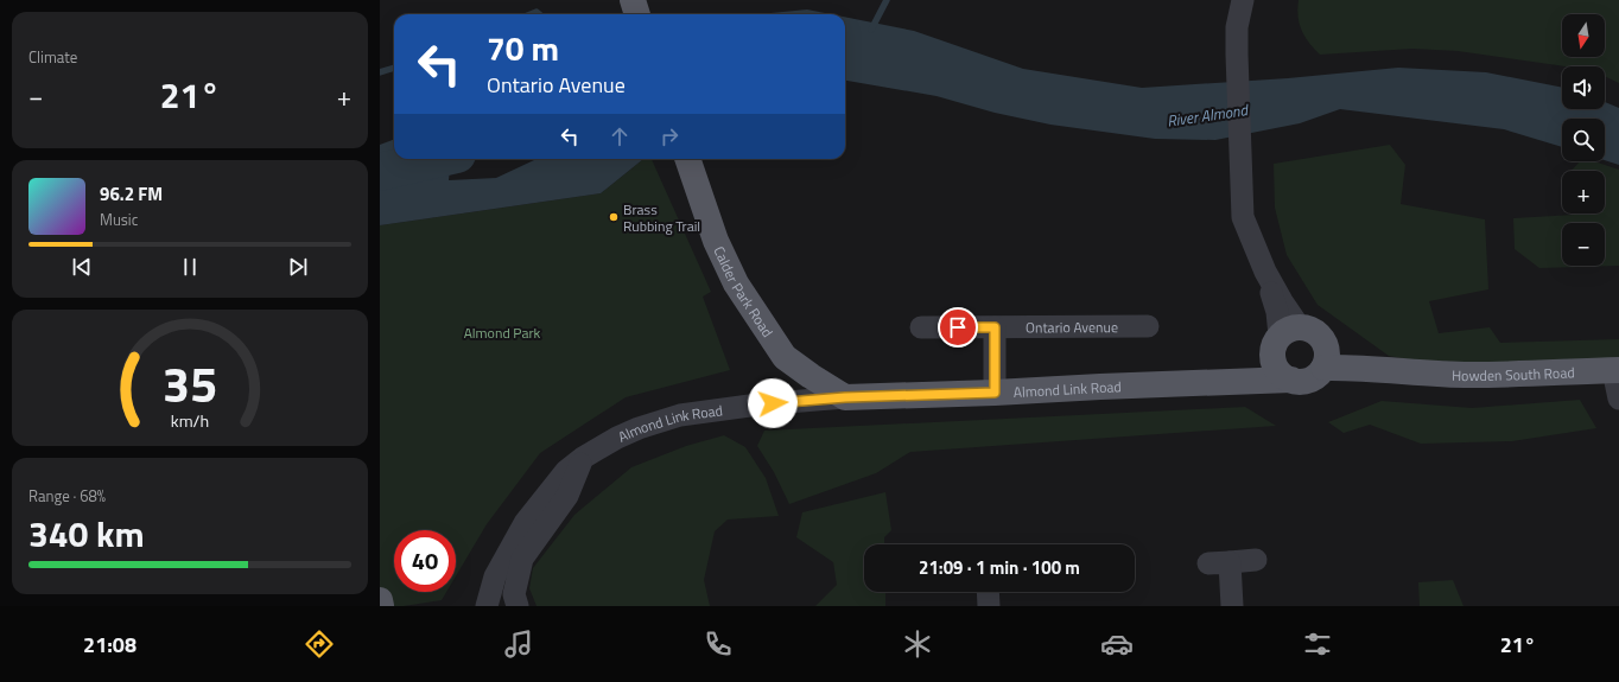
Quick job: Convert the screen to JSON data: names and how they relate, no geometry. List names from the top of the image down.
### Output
{
  "streets": {
    "main road": ["Calder Park Road", "Howden South Road", "Almond Link Road"],
    "street": ["Ontario Avenue"]
  },
  "crossings": [
    ["Calder Park Road", "Almond Link Road"],
    ["Howden South Road", "Almond Link Road"]
  ],
  "water": ["River Almond"],
  "parks": ["Almond Park"],
  "places": ["Brass Rubbing Trail"],
  "north": "bottom",
  "page": {
    "tile": [
      "Climate",
      ["Range · 68%", "340 km"]
    ],
    "map_buttons": ["+", "−"],
    "turn": ["70 m", "Ontario Avenue"],
    "heat": ["−", "21°", "+"],
    "song": ["96.2 FM", "Music"],
    "limit": "40",
    "trip": "21:09 · 1 min · 100 m",
    "tabs": ["21:08", "21°"],
    "gauge": ["35", "km/h"]
  }
}
